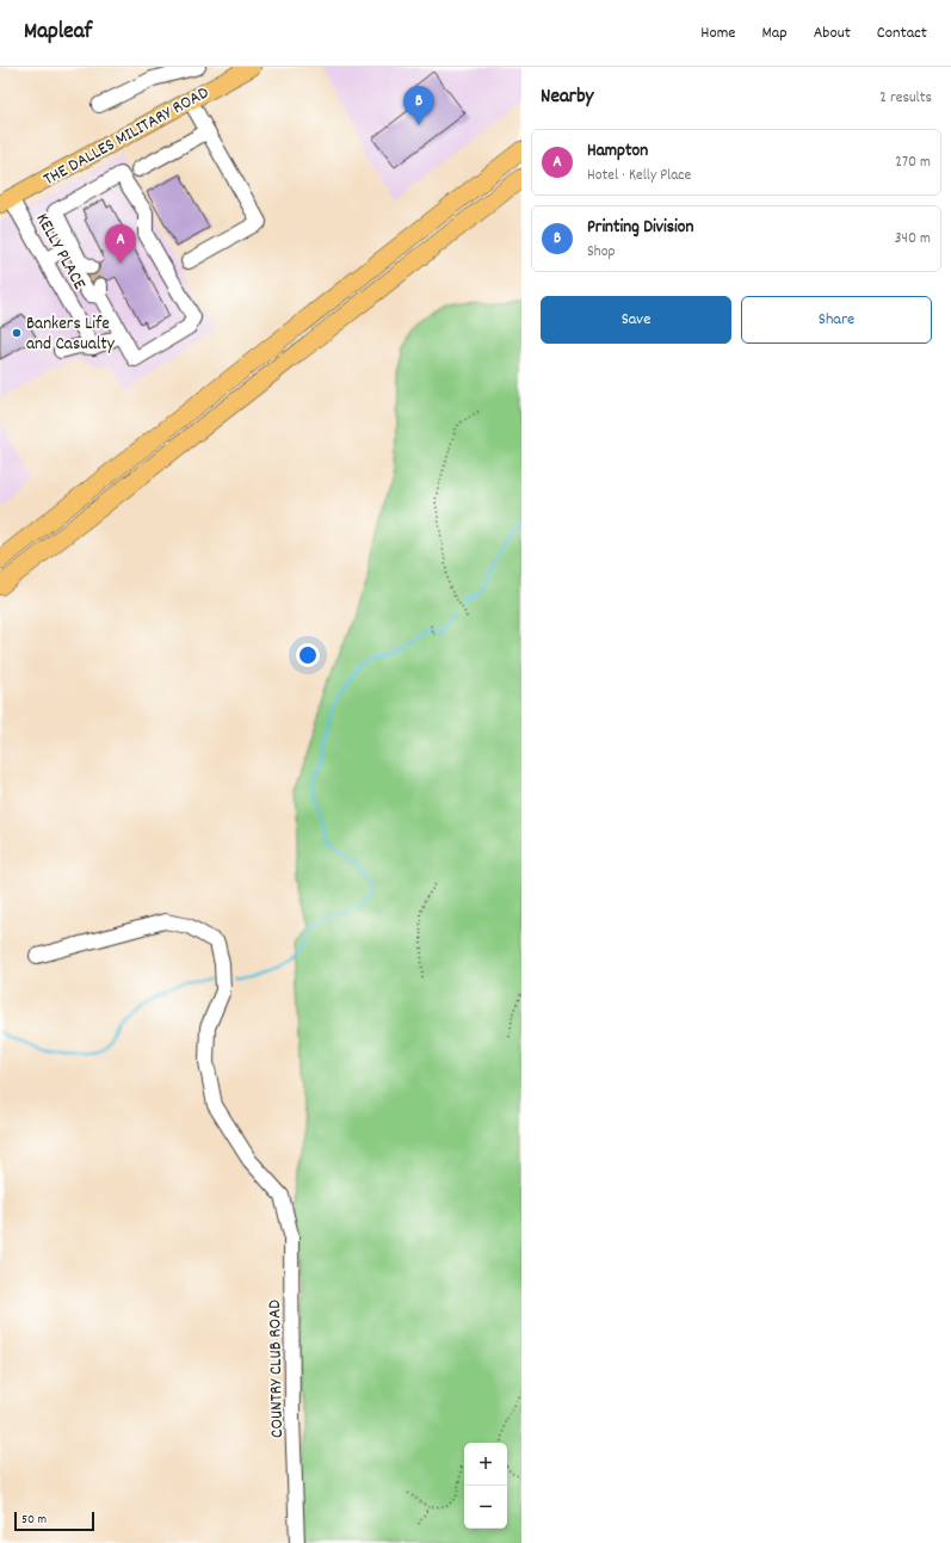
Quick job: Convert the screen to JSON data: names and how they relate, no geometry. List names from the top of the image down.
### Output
{
  "streets": {
    "main road": ["THE DALLES MILITARY ROAD"],
    "street": ["KELLY PLACE", "COUNTRY CLUB ROAD"]
  },
  "crossings": [
    ["THE DALLES MILITARY ROAD", "KELLY PLACE"]
  ],
  "places": ["Bankers Life and Casualty"],
  "scale_bar": "50 m",
  "page": {
    "header": "Mapleaf",
    "nav": [
      "Home",
      "Map",
      "About",
      "Contact"
    ],
    "heading": ["Nearby", "2 results"],
    "pins": ["B", "A"],
    "list": [
      {
        "mark": "A",
        "name": "Hampton",
        "note": "Hotel · Kelly Place",
        "value": "270 m"
      },
      {
        "mark": "B",
        "name": "Printing Division",
        "note": "Shop",
        "value": "340 m"
      }
    ],
    "buttons": ["Save", "Share"],
    "map_buttons": ["+", "−"],
    "scale": "50 m"
  }
}
